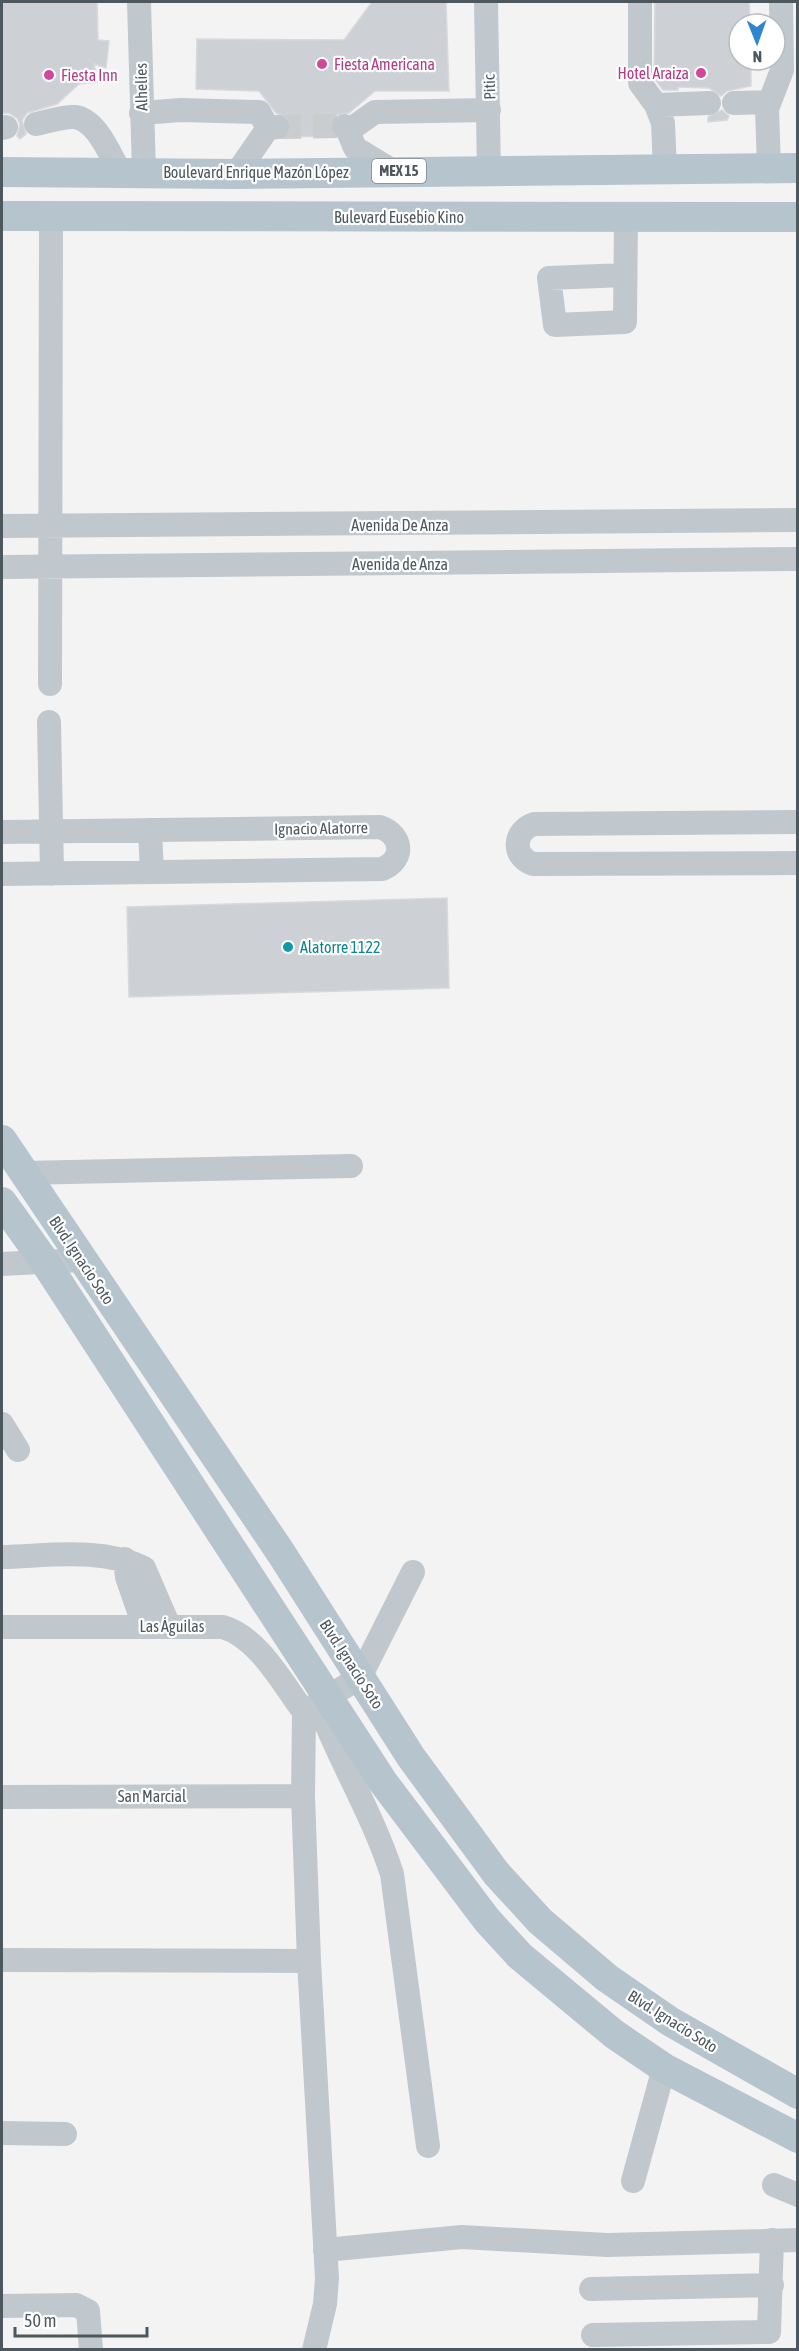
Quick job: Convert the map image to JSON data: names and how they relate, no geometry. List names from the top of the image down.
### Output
{
  "streets": {
    "main road": [
      "MEX 15",
      "Boulevard Enrique Mazón López",
      "Bulevard Eusebio Kino",
      "Blvd. Ignacio Soto"
    ],
    "street": [
      "Alhelíes",
      "Pitic",
      "Avenida De Anza",
      "Avenida de Anza",
      "Ignacio Alatorre",
      "Las Águilas",
      "San Marcial"
    ]
  },
  "crossings": [
    ["Alhelíes", "Boulevard Enrique Mazón López"],
    ["Pitic", "Boulevard Enrique Mazón López"],
    ["Blvd. Ignacio Soto", "Las Águilas"]
  ],
  "places": [
    "Fiesta Americana",
    "Hotel Araiza",
    "Fiesta Inn",
    "Alatorre 1122"
  ],
  "scale_bar": "50 m",
  "north": "bottom"
}
